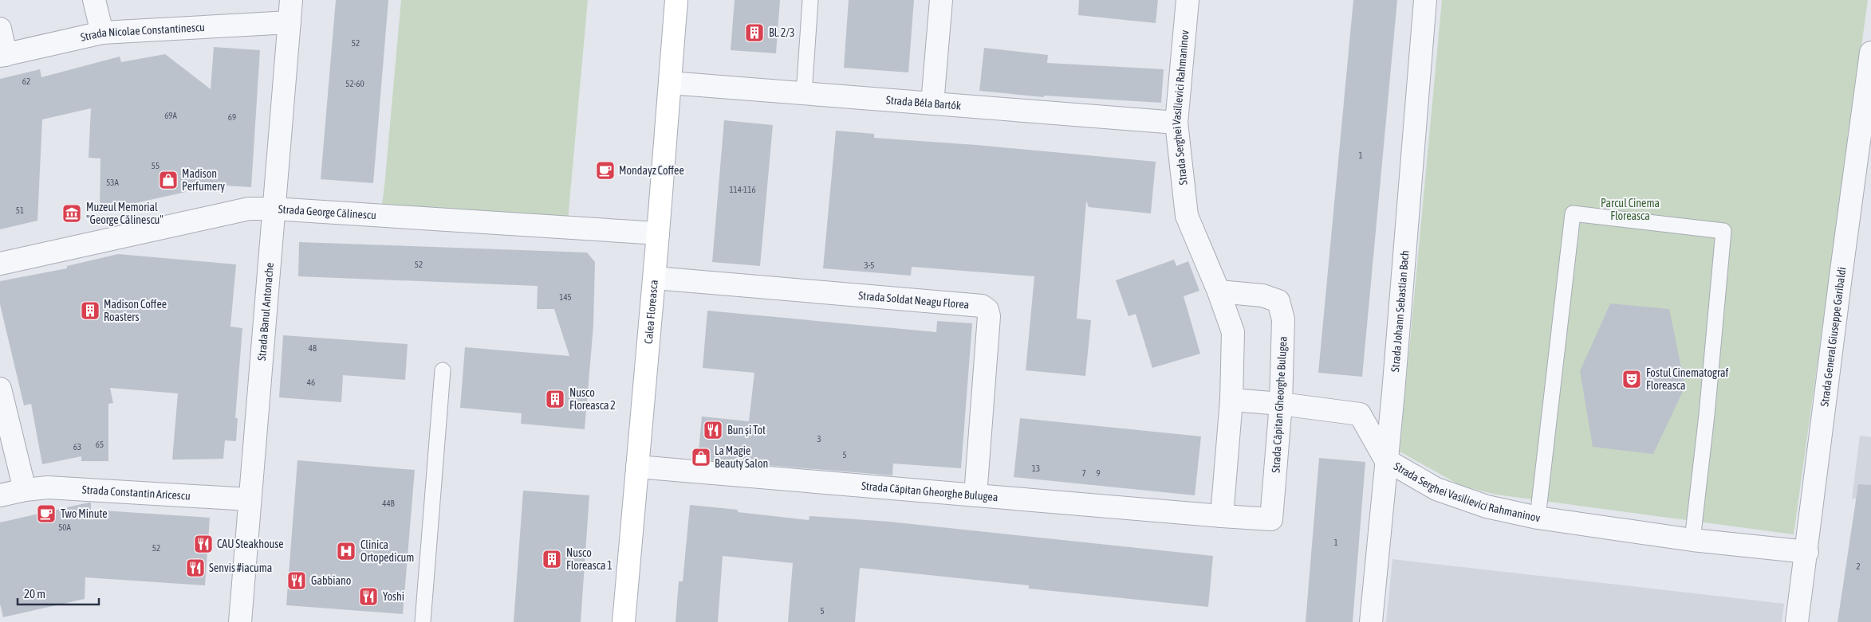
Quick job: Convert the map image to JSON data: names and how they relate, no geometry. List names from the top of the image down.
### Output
{
  "streets": {
    "street": [
      "Strada Nicolae Constantinescu",
      "Strada Béla Bartók",
      "Strada Serghei Vasilievici Rahmaninov",
      "Strada George Călinescu",
      "Strada Soldat Neagu Florea",
      "Strada Banul Antonache",
      "Calea Floreasca",
      "Strada Johann Sebastian Bach",
      "Strada General Giuseppe Garibaldi",
      "Strada Căpitan Gheorghe Bulugea",
      "Strada Constantin Aricescu"
    ]
  },
  "crossings": [
    ["Strada Nicolae Constantinescu", "Strada Banul Antonache"],
    ["Strada Béla Bartók", "Strada Serghei Vasilievici Rahmaninov"],
    ["Strada Béla Bartók", "Calea Floreasca"],
    ["Strada Serghei Vasilievici Rahmaninov", "Strada Johann Sebastian Bach"],
    ["Strada Serghei Vasilievici Rahmaninov", "Strada General Giuseppe Garibaldi"],
    ["Strada Serghei Vasilievici Rahmaninov", "Strada Căpitan Gheorghe Bulugea"],
    ["Strada George Călinescu", "Strada Banul Antonache"],
    ["Strada George Călinescu", "Calea Floreasca"],
    ["Strada Soldat Neagu Florea", "Calea Floreasca"],
    ["Strada Soldat Neagu Florea", "Strada Căpitan Gheorghe Bulugea"],
    ["Strada Banul Antonache", "Strada Constantin Aricescu"],
    ["Calea Floreasca", "Strada Căpitan Gheorghe Bulugea"]
  ],
  "parks": ["Parcul Cinema Floreasca"],
  "places": {
    "building": [
      "Bl. 2/3",
      "Madison Coffee Roasters",
      "Nusco Floreasca 2",
      "Nusco Floreasca 1"
    ],
    "cafe": ["Mondayz Coffee", "Two Minute"],
    "shop": ["Madison Perfumery", "La Magie Beauty Salon"],
    "museum": ["Muzeul Memorial \"George Călinescu\""],
    "theatre": ["Fostul Cinematograf Floreasca"],
    "restaurant": [
      "Bun și Tot",
      "CAU Steakhouse",
      "Senvis #iacuma",
      "Gabbiano",
      "Yoshi"
    ],
    "hospital": ["Clinica Ortopedicum"]
  },
  "house_numbers": [
    "52",
    "62",
    "52-60",
    "69A",
    "69",
    "1",
    "55",
    "53A",
    "114-116",
    "51",
    "52",
    "3-5",
    "145",
    "48",
    "46",
    "3",
    "65",
    "63",
    "5",
    "13",
    "7",
    "9",
    "44B",
    "50A",
    "1",
    "52",
    "2",
    "5"
  ],
  "scale_bar": "20 m"
}
